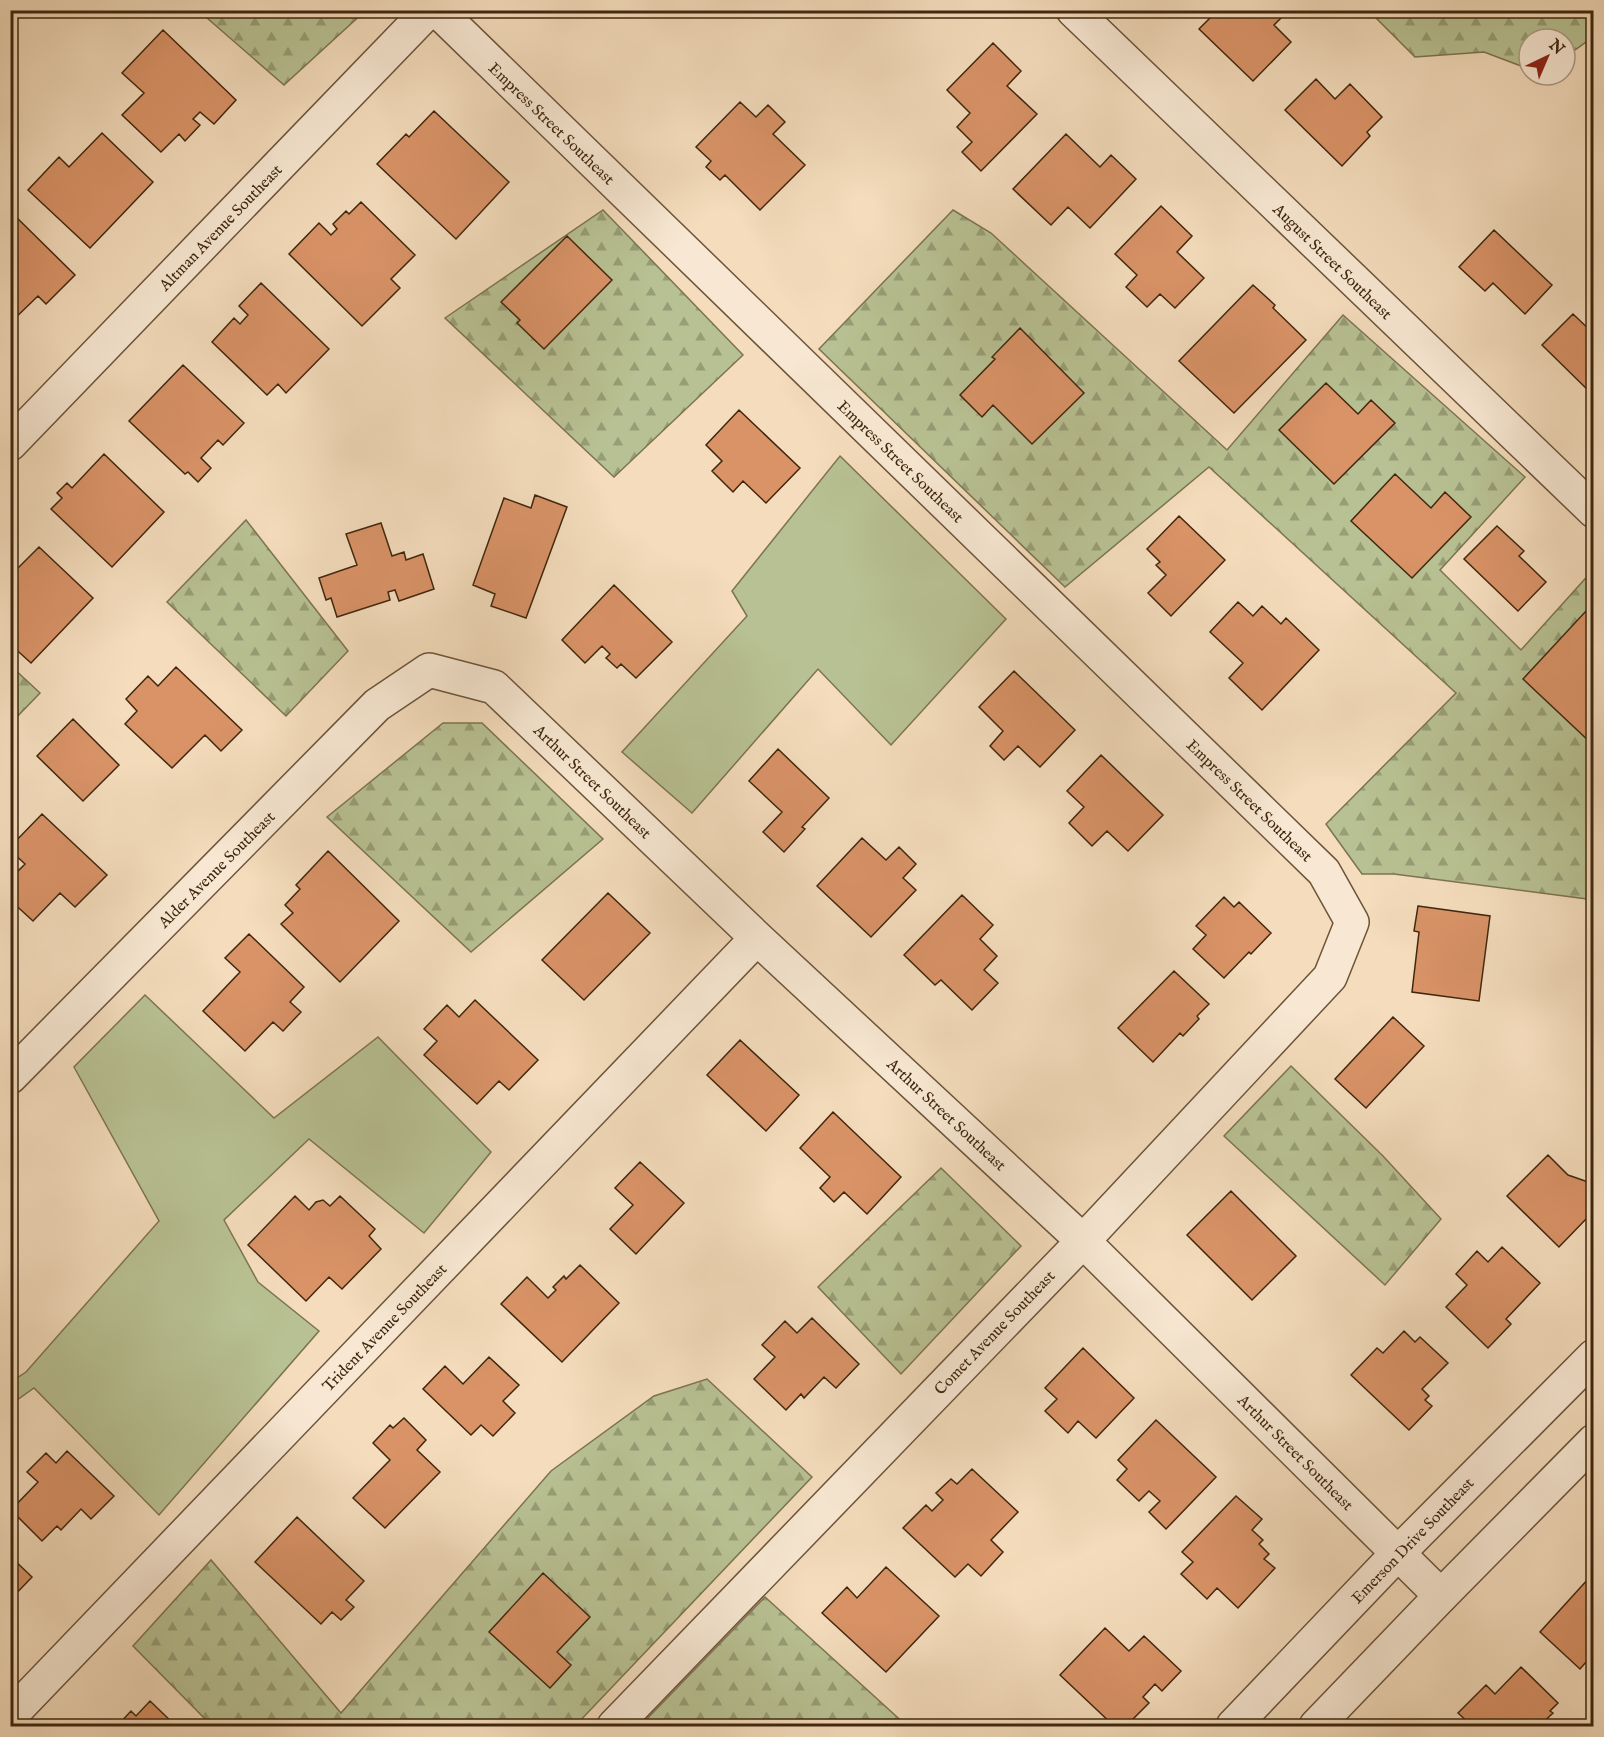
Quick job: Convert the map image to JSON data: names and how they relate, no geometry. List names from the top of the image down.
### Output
{
  "streets": {
    "street": [
      "Empress Street Southeast",
      "Altman Avenue Southeast",
      "August Street Southeast",
      "Arthur Street Southeast",
      "Alder Avenue Southeast",
      "Trident Avenue Southeast",
      "Comet Avenue Southeast",
      "Emerson Drive Southeast"
    ]
  },
  "crossings": [
    ["Empress Street Southeast", "Comet Avenue Southeast"],
    ["Arthur Street Southeast", "Alder Avenue Southeast"],
    ["Arthur Street Southeast", "Trident Avenue Southeast"],
    ["Arthur Street Southeast", "Comet Avenue Southeast"],
    ["Arthur Street Southeast", "Emerson Drive Southeast"]
  ],
  "north": "top right"
}
